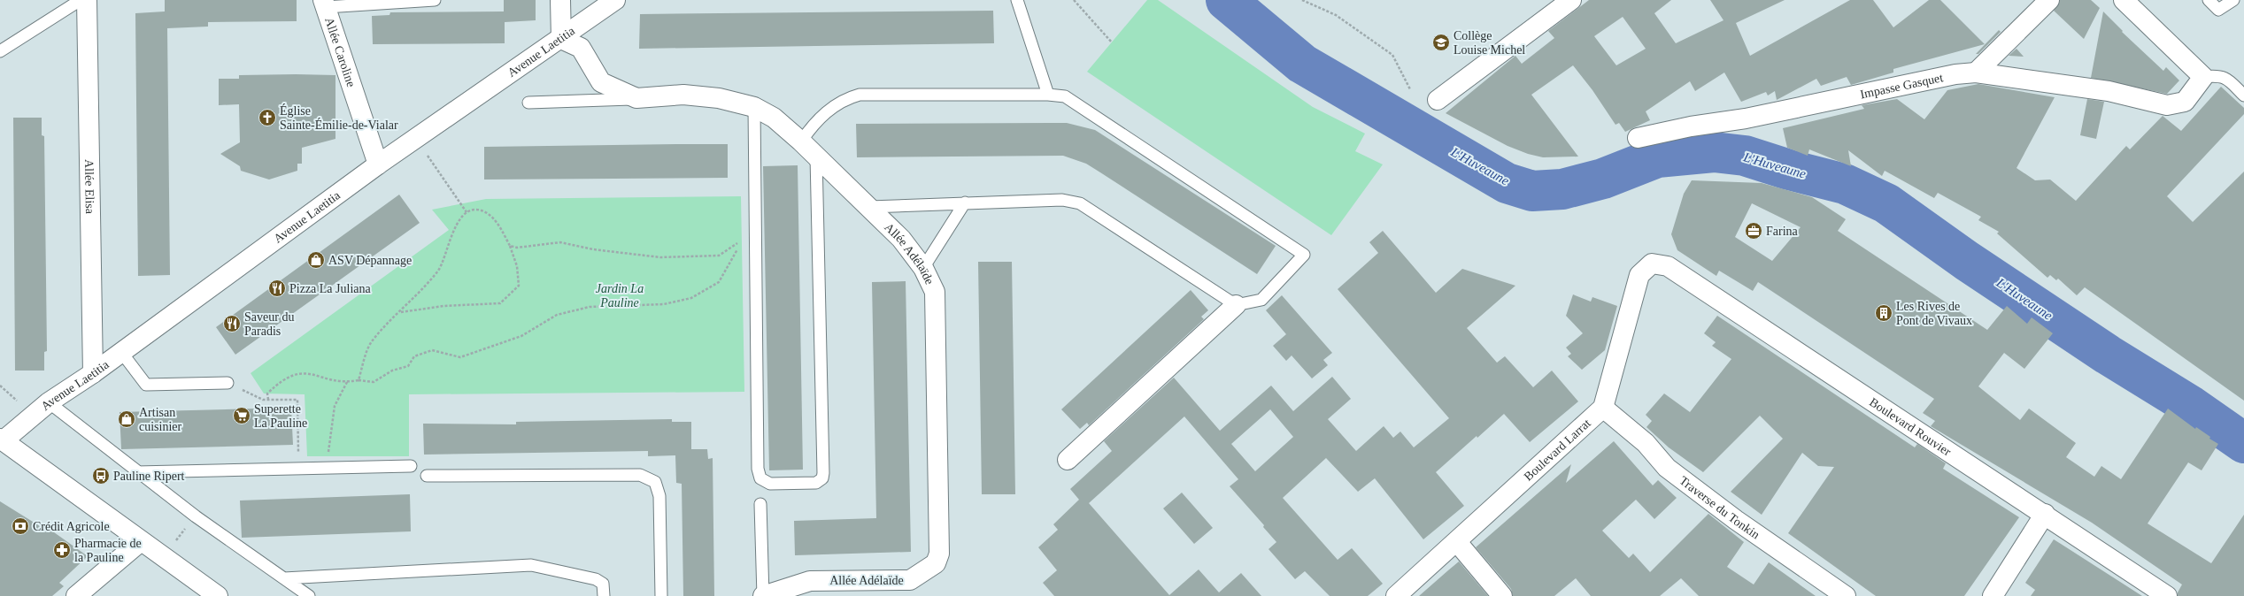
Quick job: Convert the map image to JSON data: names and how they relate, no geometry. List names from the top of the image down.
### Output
{
  "streets": {
    "street": [
      "Allée Caroline",
      "Avenue Laetitia",
      "Impasse Gasquet",
      "Allée Elisa",
      "Allée Adélaïde",
      "Boulevard Rouvier",
      "Boulevard Larrat",
      "Traverse du Tonkin"
    ]
  },
  "crossings": [
    ["Allée Caroline", "Avenue Laetitia"],
    ["Avenue Laetitia", "Allée Elisa"],
    ["Avenue Laetitia", "Allée Adélaïde"],
    ["Boulevard Rouvier", "Boulevard Larrat"],
    ["Boulevard Rouvier", "Traverse du Tonkin"],
    ["Boulevard Larrat", "Traverse du Tonkin"]
  ],
  "water": ["L'Huveaune"],
  "parks": ["Jardin La Pauline"],
  "places": {
    "school or university": ["Collège Louise Michel"],
    "church": ["Église Sainte-Émilie-de-Vialar"],
    "office": ["Farina"],
    "shop": ["ASV Dépannage", "Artisan cuisinier"],
    "restaurant": ["Pizza La Juliana", "Saveur du Paradis"],
    "building": ["Les Rives de Pont de Vivaux"],
    "supermarket": ["Superette La Pauline"],
    "bus stop": ["Pauline Ripert"],
    "bank": ["Crédit Agricole"],
    "pharmacy": ["Pharmacie de la Pauline"]
  }
}
